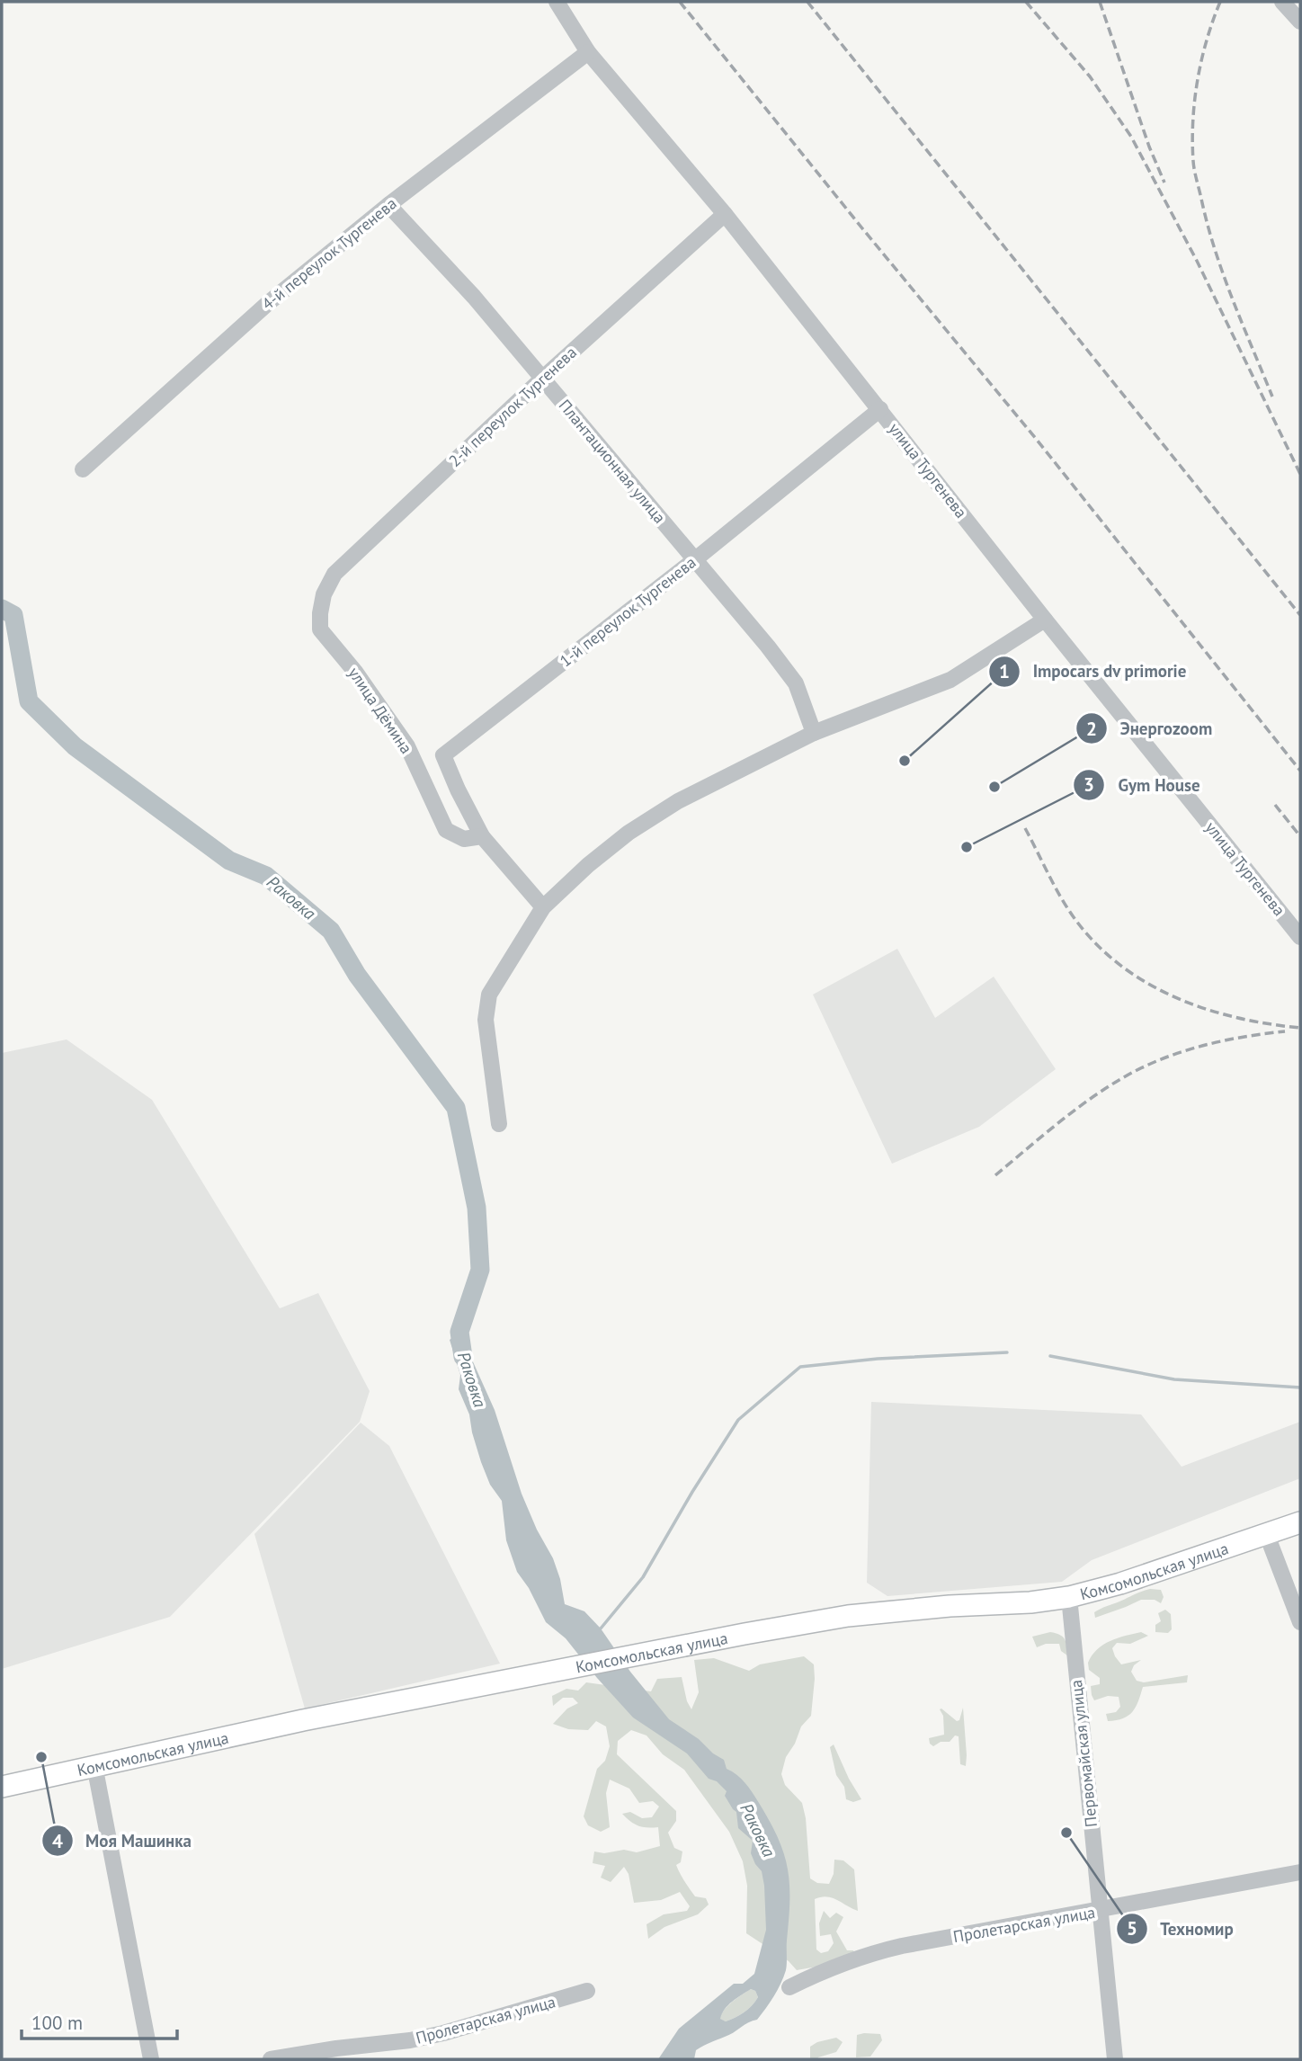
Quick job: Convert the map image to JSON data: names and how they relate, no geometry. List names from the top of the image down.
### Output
{
  "streets": {
    "main road": ["Комсомольская улица"],
    "street": [
      "4-й переулок Тургенева",
      "2-й переулок Тургенева",
      "Плантационная улица",
      "улица Тургенева",
      "1-й переулок Тургенева",
      "улица Дёмина",
      "Первомайская улица",
      "Пролетарская улица"
    ]
  },
  "crossings": [
    ["4-й переулок Тургенева", "Плантационная улица"],
    ["4-й переулок Тургенева", "улица Тургенева"],
    ["2-й переулок Тургенева", "Плантационная улица"],
    ["2-й переулок Тургенева", "улица Тургенева"],
    ["2-й переулок Тургенева", "улица Дёмина"],
    ["Плантационная улица", "1-й переулок Тургенева"],
    ["улица Тургенева", "1-й переулок Тургенева"],
    ["1-й переулок Тургенева", "улица Дёмина"],
    ["Комсомольская улица", "Первомайская улица"],
    ["Первомайская улица", "Пролетарская улица"]
  ],
  "water": ["Раковка"],
  "places": [
    "Impocars dv primorie",
    "Энергоzoom",
    "Gym House",
    "Моя Машинка",
    "Техномир"
  ],
  "scale_bar": "100 m"
}
